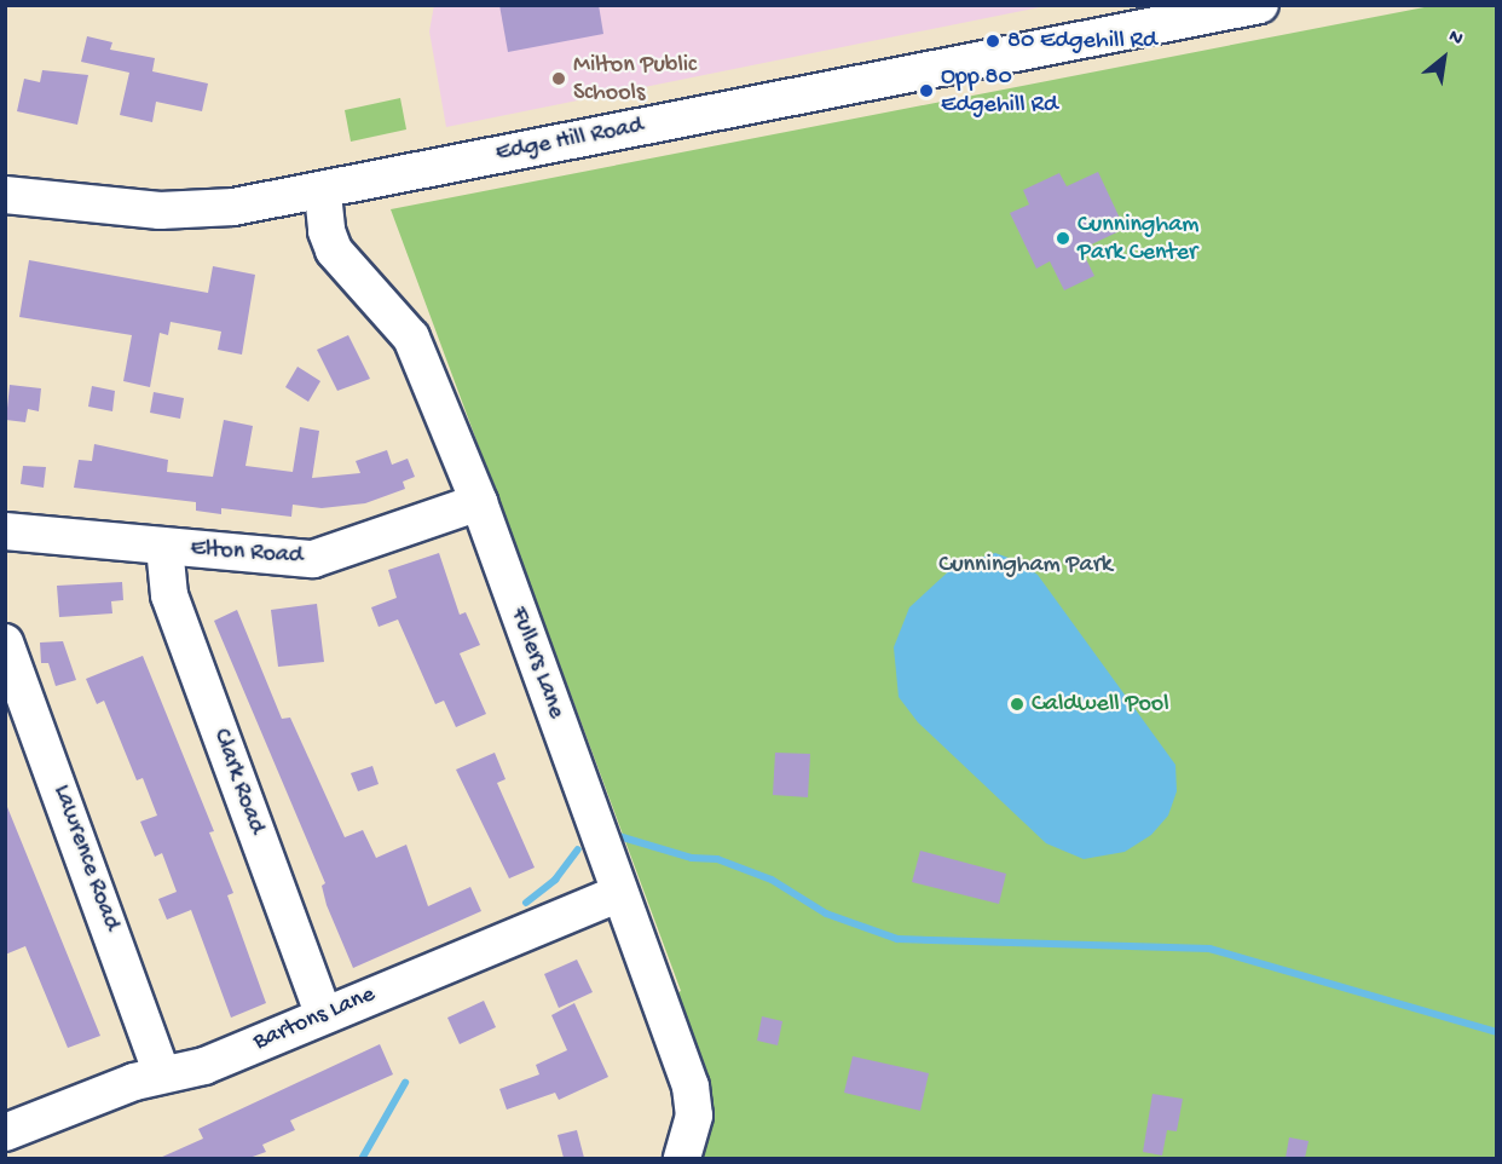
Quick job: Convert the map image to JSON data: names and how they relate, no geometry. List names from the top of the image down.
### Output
{
  "streets": {
    "street": [
      "Edge Hill Road",
      "Elton Road",
      "Fullers Lane",
      "Clark Road",
      "Lawrence Road",
      "Bartons Lane"
    ]
  },
  "crossings": [
    ["Edge Hill Road", "Fullers Lane"],
    ["Elton Road", "Fullers Lane"],
    ["Elton Road", "Clark Road"],
    ["Fullers Lane", "Bartons Lane"],
    ["Clark Road", "Bartons Lane"],
    ["Lawrence Road", "Bartons Lane"]
  ],
  "parks": ["Cunningham Park"],
  "places": [
    "80 Edgehill Rd",
    "Milton Public Schools",
    "Opp 80 Edgehill Rd",
    "Cunningham Park Center",
    "Caldwell Pool"
  ],
  "north": "top right"
}
